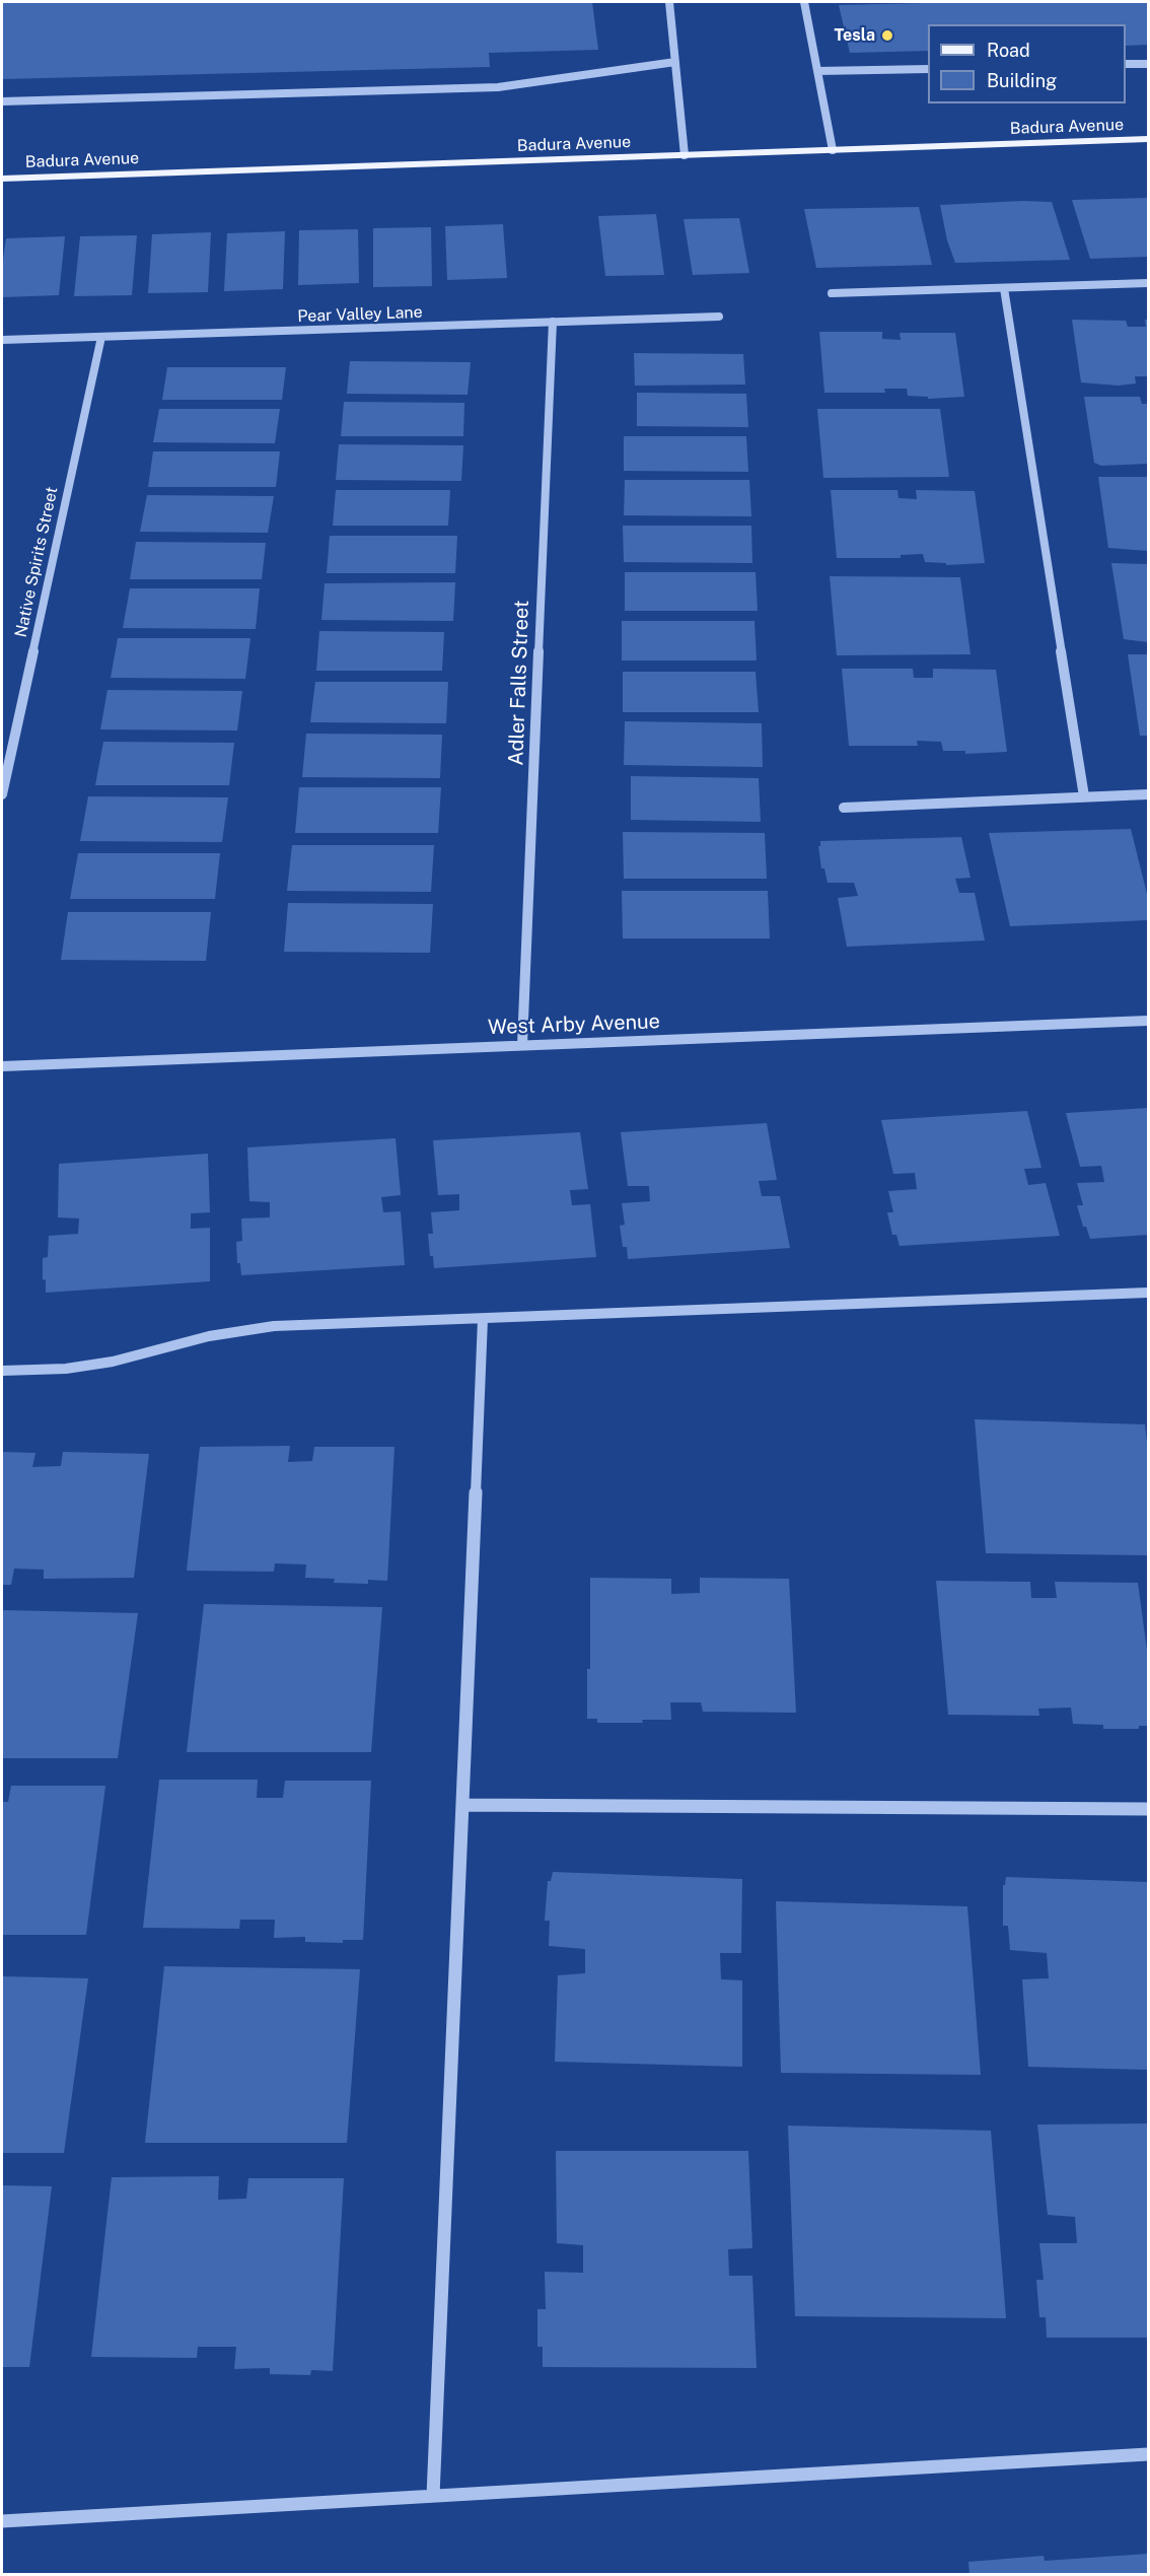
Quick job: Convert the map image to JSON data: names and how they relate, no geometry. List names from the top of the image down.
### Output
{
  "streets": {
    "main road": ["Badura Avenue"],
    "street": [
      "Pear Valley Lane",
      "Native Spirits Street",
      "Adler Falls Street",
      "West Arby Avenue"
    ]
  },
  "crossings": [
    ["Pear Valley Lane", "Native Spirits Street"],
    ["Pear Valley Lane", "Adler Falls Street"],
    ["Adler Falls Street", "West Arby Avenue"]
  ],
  "places": ["Tesla"],
  "legend": ["Road", "Building"]
}
